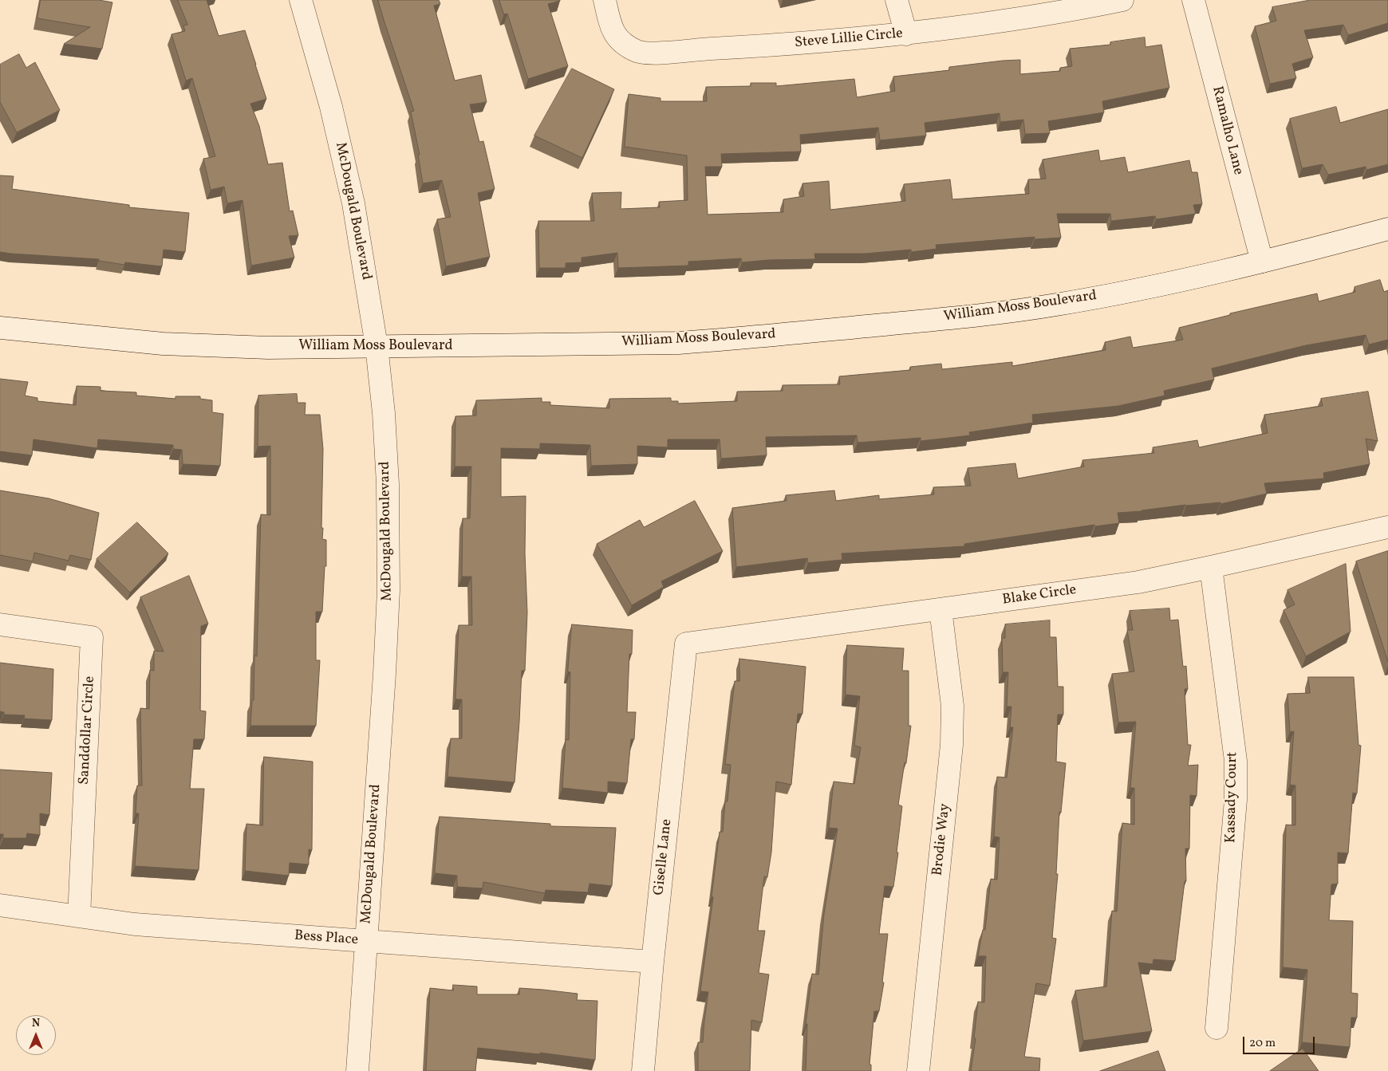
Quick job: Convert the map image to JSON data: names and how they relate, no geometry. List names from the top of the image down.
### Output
{
  "streets": {
    "street": [
      "Steve Lillie Circle",
      "Ramalho Lane",
      "McDougald Boulevard",
      "William Moss Boulevard",
      "Blake Circle",
      "Sanddollar Circle",
      "Kassady Court",
      "Brodie Way",
      "Giselle Lane",
      "Bess Place"
    ]
  },
  "crossings": [
    ["Ramalho Lane", "William Moss Boulevard"],
    ["McDougald Boulevard", "William Moss Boulevard"],
    ["McDougald Boulevard", "Bess Place"],
    ["Blake Circle", "Kassady Court"],
    ["Blake Circle", "Brodie Way"],
    ["Blake Circle", "Giselle Lane"],
    ["Sanddollar Circle", "Bess Place"],
    ["Giselle Lane", "Bess Place"]
  ],
  "scale_bar": "20 m",
  "north": "top"
}
